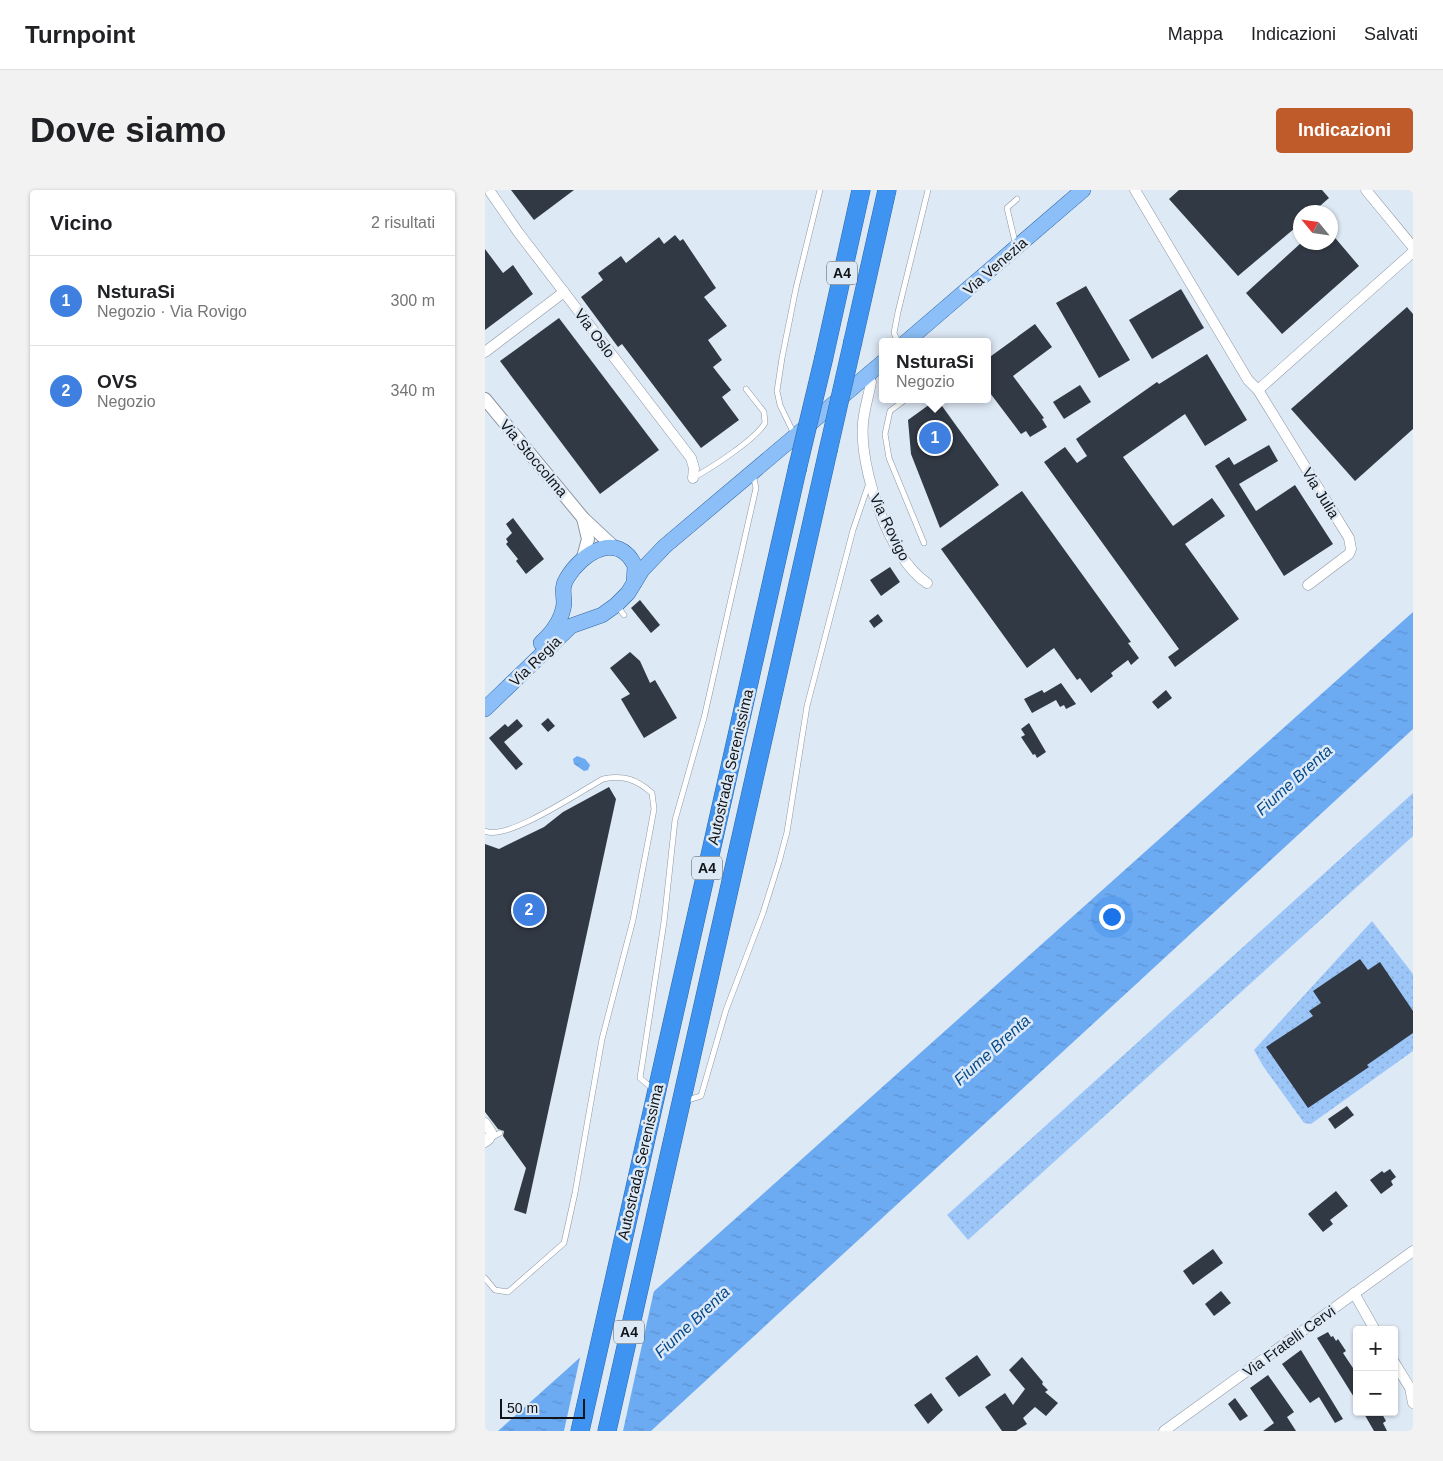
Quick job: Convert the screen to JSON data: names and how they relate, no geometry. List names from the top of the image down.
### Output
{
  "streets": {
    "highway": ["A4", "Autostrada Serenissima"],
    "main road": ["Via Venezia", "Via Regia"],
    "street": [
      "Via Oslo",
      "Via Stoccolma",
      "Via Julia",
      "Via Rovigo",
      "Via Fratelli Cervi"
    ]
  },
  "crossings": [
    ["Via Stoccolma", "Via Regia"]
  ],
  "water": ["Fiume Brenta"],
  "scale_bar": "50 m",
  "north": "top left",
  "page": {
    "header": "Turnpoint",
    "nav": ["Mappa", "Indicazioni", "Salvati"],
    "buttons": "Indicazioni",
    "title": "Dove siamo",
    "heading": ["Vicino", "2 risultati"],
    "list": [
      {
        "mark": "1",
        "name": "NsturaSi",
        "note": "Negozio · Via Rovigo",
        "value": "300 m"
      },
      {
        "mark": "2",
        "name": "OVS",
        "note": "Negozio",
        "value": "340 m"
      }
    ],
    "popup": ["NsturaSi", "Negozio"],
    "pins": ["1", "2"],
    "map_buttons": ["+", "−"],
    "scale": "50 m"
  }
}
